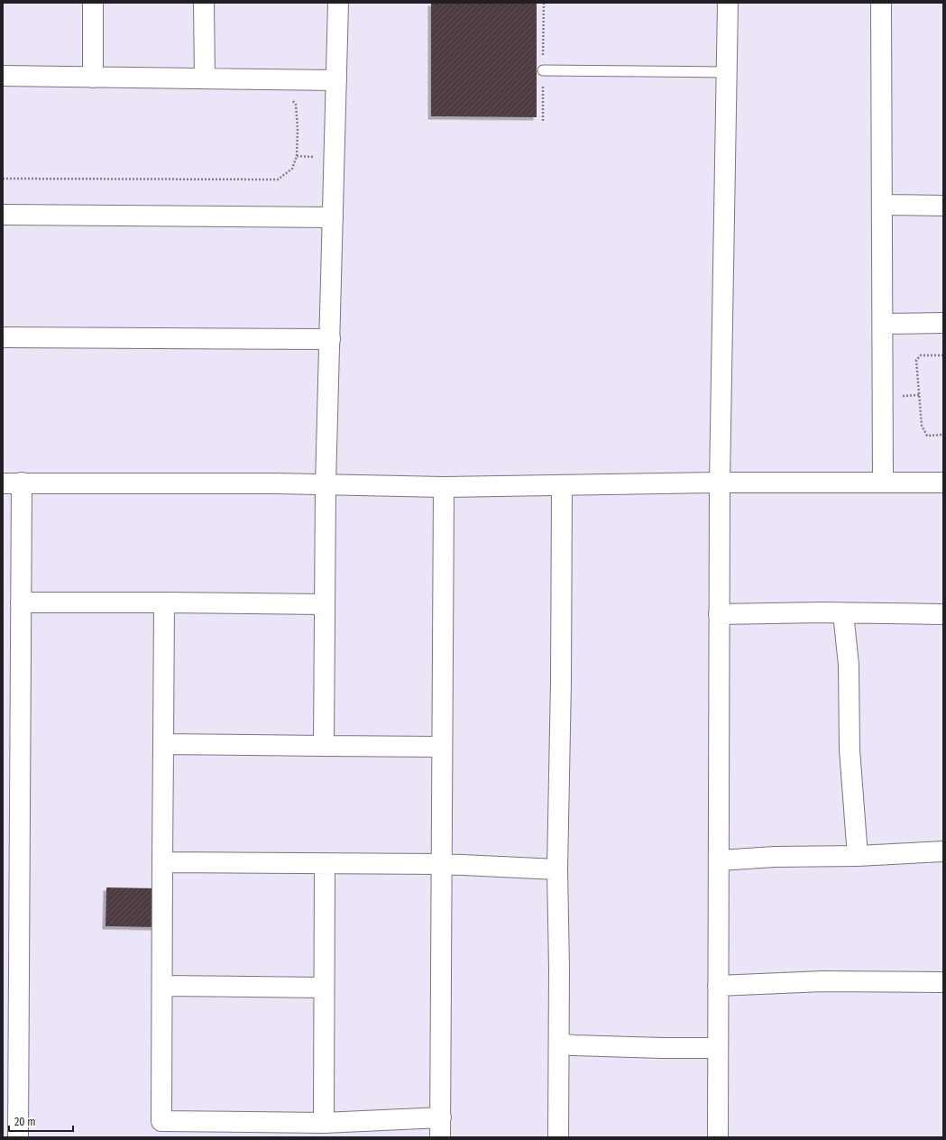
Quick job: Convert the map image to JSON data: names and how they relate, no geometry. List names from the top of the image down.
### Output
{
  "scale_bar": "20 m"
}
